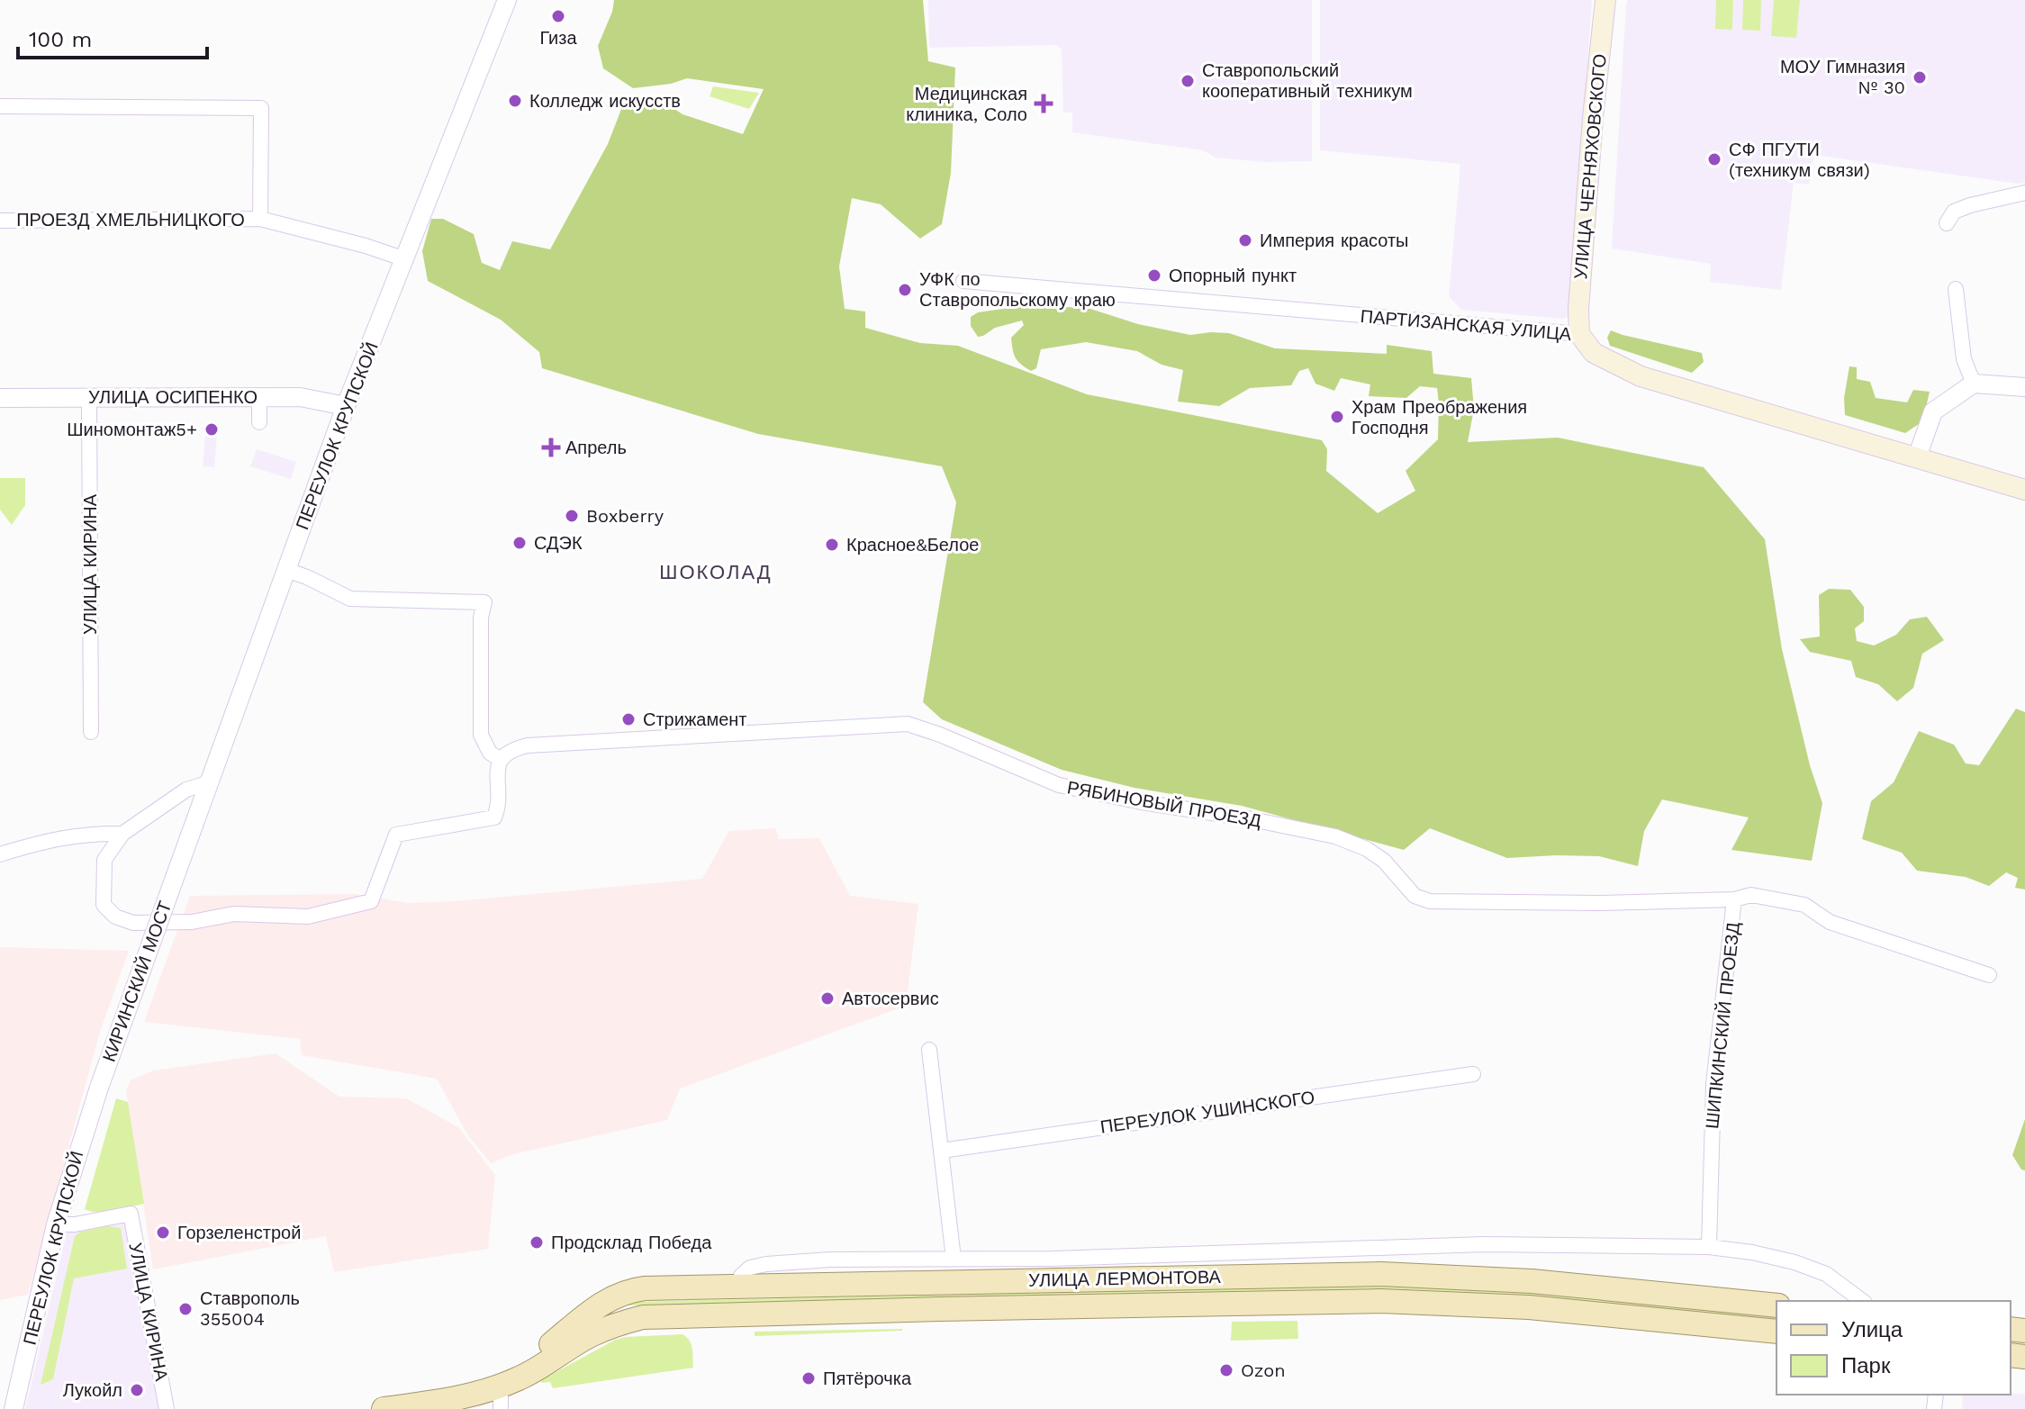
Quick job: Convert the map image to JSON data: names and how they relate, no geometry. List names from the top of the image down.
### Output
{
  "streets": {
    "main road": ["УЛИЦА ЧЕРНЯХОВСКОГО", "ПАРТИЗАНСКАЯ УЛИЦА", "УЛИЦА ЛЕРМОНТОВА"],
    "street": [
      "ПРОЕЗД ХМЕЛЬНИЦКОГО",
      "УЛИЦА ОСИПЕНКО",
      "ПЕРЕУЛОК КРУПСКОЙ",
      "УЛИЦА КИРИНА",
      "РЯБИНОВЫЙ ПРОЕЗД",
      "КИРИНСКИЙ МОСТ",
      "ШИПКИНСКИЙ ПРОЕЗД",
      "ПЕРЕУЛОК УШИНСКОГО"
    ]
  },
  "crossings": [
    ["УЛИЦА ЧЕРНЯХОВСКОГО", "ПАРТИЗАНСКАЯ УЛИЦА"],
    ["ПРОЕЗД ХМЕЛЬНИЦКОГО", "ПЕРЕУЛОК КРУПСКОЙ"],
    ["УЛИЦА ОСИПЕНКО", "ПЕРЕУЛОК КРУПСКОЙ"],
    ["УЛИЦА ОСИПЕНКО", "УЛИЦА КИРИНА"],
    ["ПЕРЕУЛОК КРУПСКОЙ", "УЛИЦА КИРИНА"],
    ["ПЕРЕУЛОК КРУПСКОЙ", "КИРИНСКИЙ МОСТ"],
    ["РЯБИНОВЫЙ ПРОЕЗД", "ШИПКИНСКИЙ ПРОЕЗД"]
  ],
  "districts": ["ШОКОЛАД"],
  "places": {
    "other": [
      "Гиза",
      "МОУ Гимназия № 30",
      "Ставропольский кооперативный техникум",
      "Колледж искусств",
      "СФ ПГУТИ (техникум связи)",
      "Империя красоты",
      "Опорный пункт",
      "УФК по Ставропольскому краю",
      "Храм Преображения Господня",
      "Шиномонтаж5+",
      "Boxberry",
      "СДЭК",
      "Красное&Белое",
      "Стрижамент",
      "Автосервис",
      "Горзеленстрой",
      "Продсклад Победа",
      "Ставрополь 355004",
      "Ozon",
      "Пятёрочка",
      "Лукойл"
    ],
    "health": ["Медицинская клиника, Соло", "Апрель"]
  },
  "legend": ["Улица", "Парк"],
  "scale_bar": "100 m"
}
